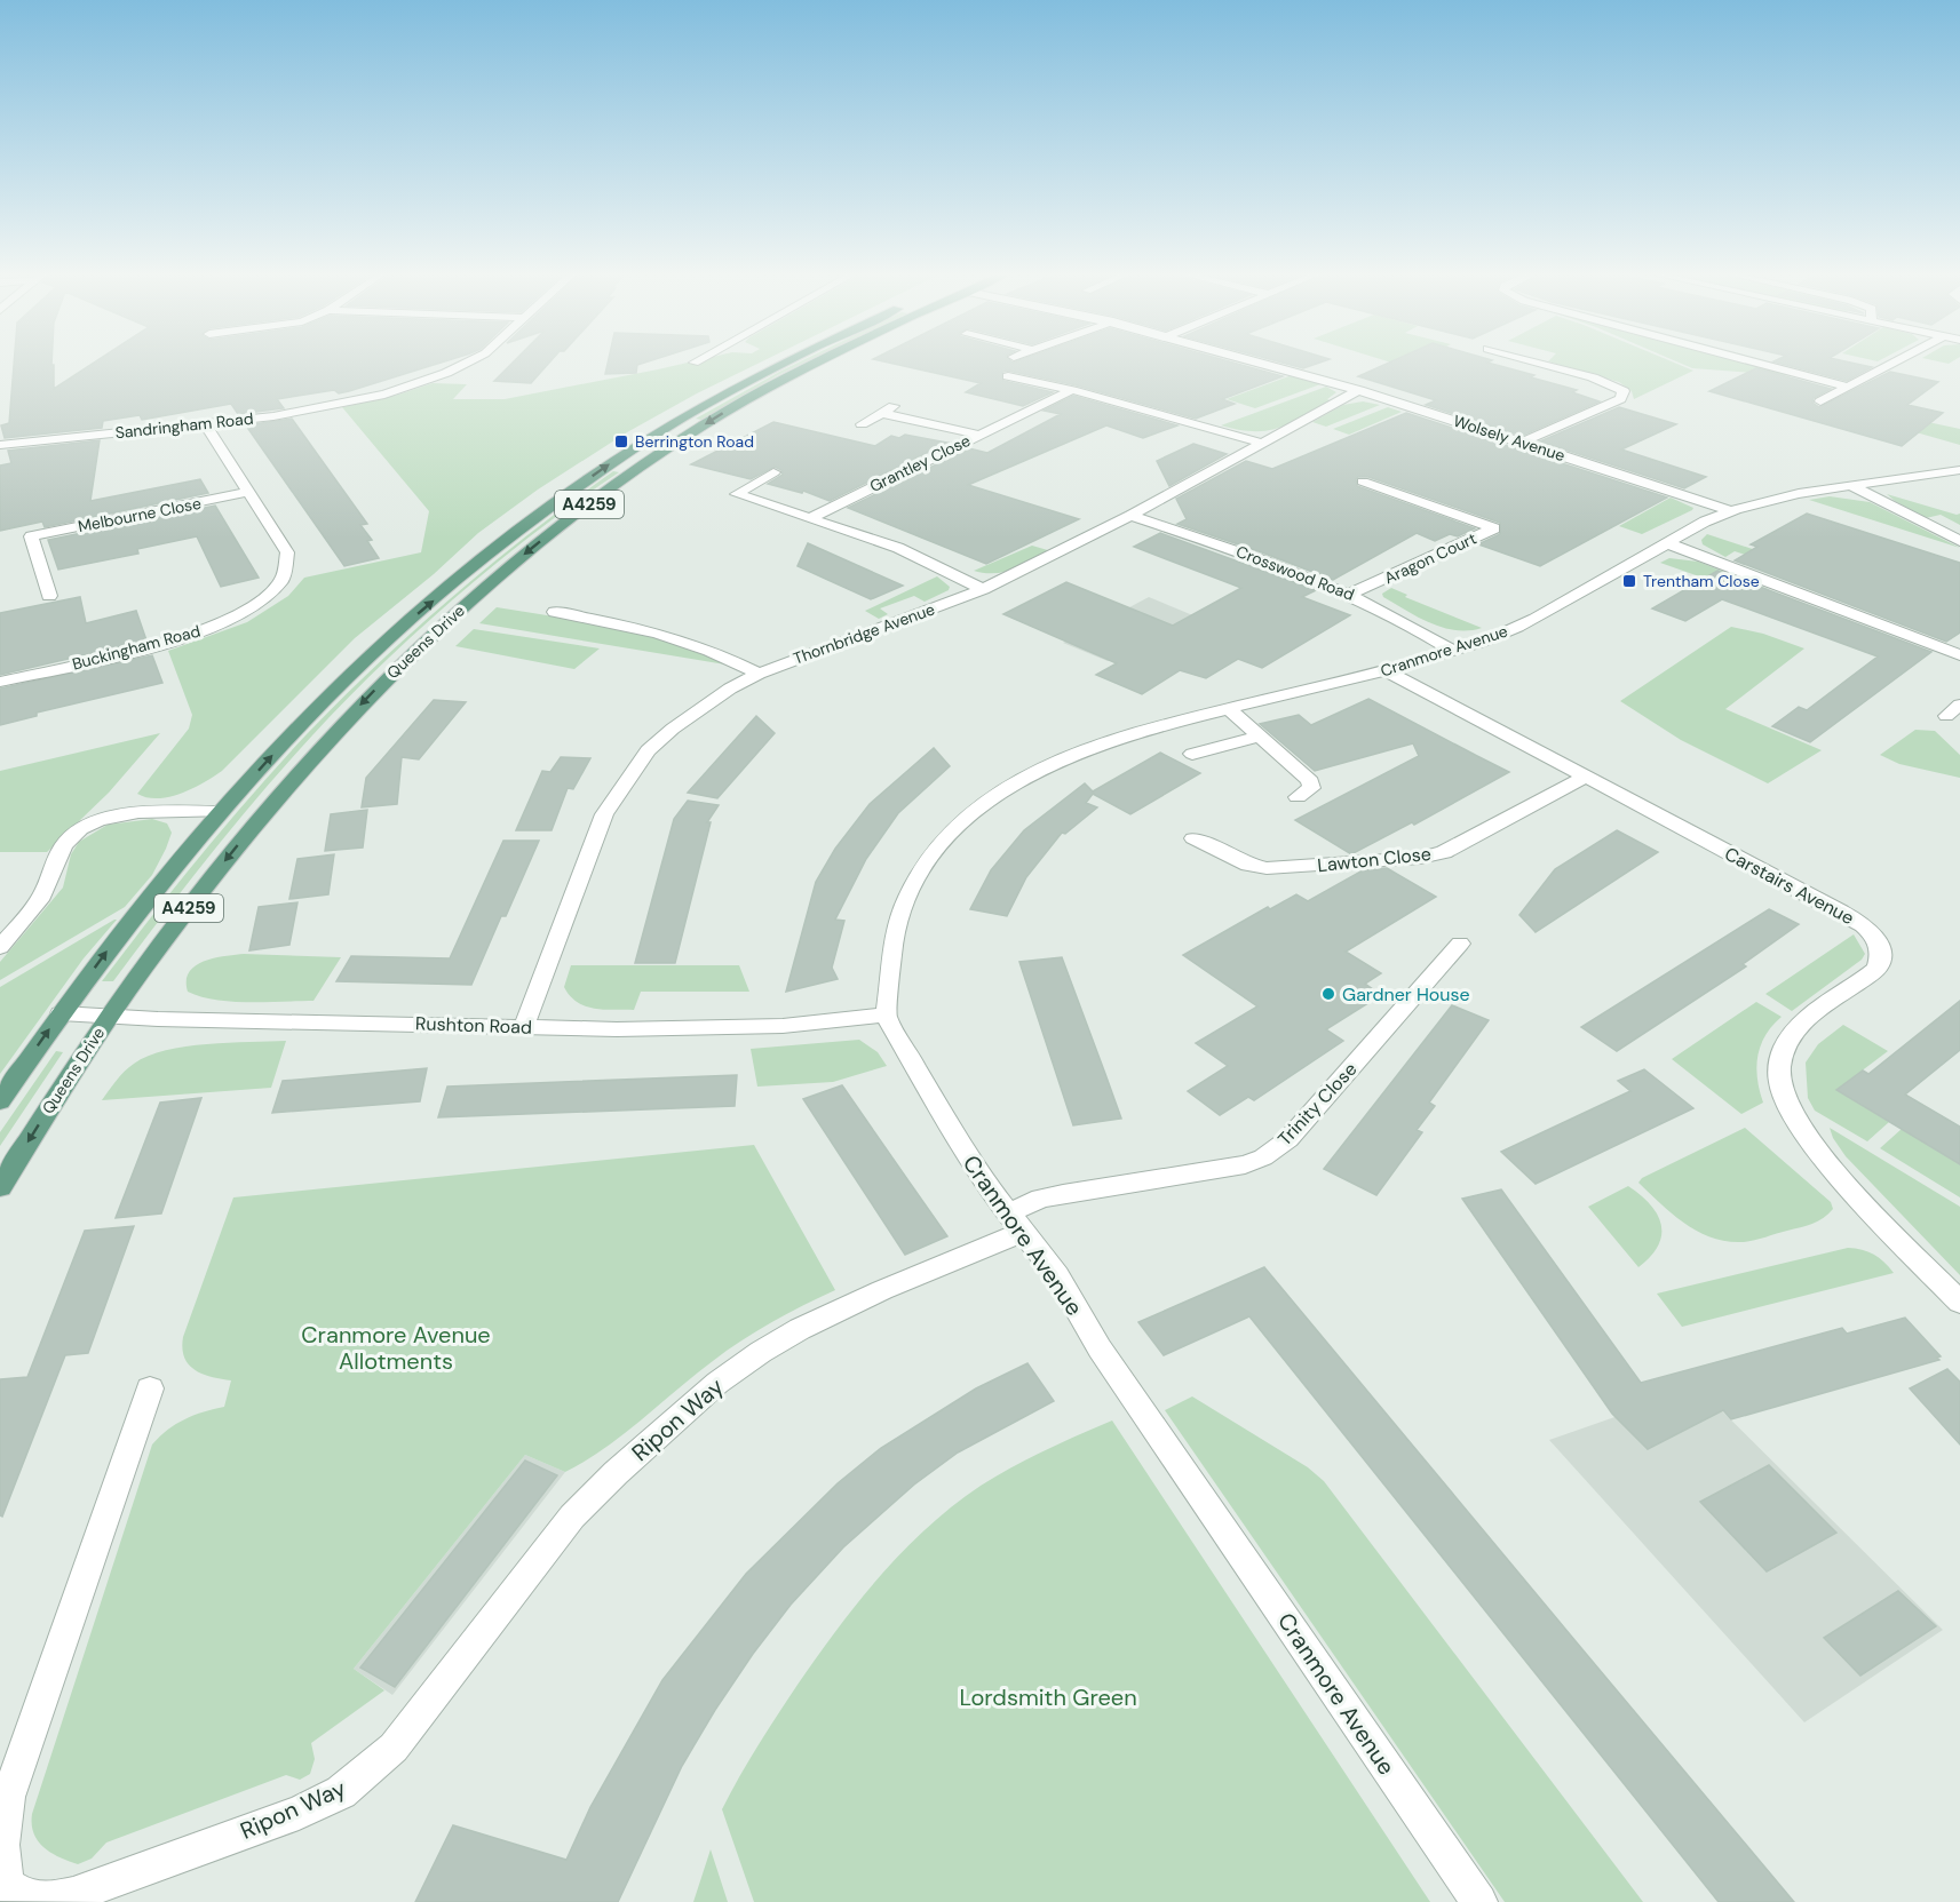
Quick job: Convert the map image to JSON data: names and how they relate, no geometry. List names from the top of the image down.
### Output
{
  "streets": {
    "main road": ["A4259", "Queens Drive"],
    "street": [
      "Sandringham Road",
      "Wolsely Avenue",
      "Grantley Close",
      "Melbourne Close",
      "Aragon Court",
      "Crosswood Road",
      "Thornbridge Avenue",
      "Buckingham Road",
      "Cranmore Avenue",
      "Lawton Close",
      "Carstairs Avenue",
      "Rushton Road",
      "Trinity Close",
      "Ripon Way"
    ]
  },
  "crossings": [
    ["Sandringham Road", "Buckingham Road"],
    ["Wolsely Avenue", "Thornbridge Avenue"],
    ["Wolsely Avenue", "Cranmore Avenue"],
    ["Melbourne Close", "Buckingham Road"],
    ["Aragon Court", "Crosswood Road"],
    ["Crosswood Road", "Thornbridge Avenue"],
    ["Crosswood Road", "Cranmore Avenue"],
    ["Thornbridge Avenue", "Rushton Road"],
    ["Queens Drive", "Rushton Road"],
    ["Cranmore Avenue", "Carstairs Avenue"],
    ["Cranmore Avenue", "Rushton Road"],
    ["Cranmore Avenue", "Trinity Close"],
    ["Cranmore Avenue", "Ripon Way"],
    ["Lawton Close", "Carstairs Avenue"],
    ["Trinity Close", "Ripon Way"]
  ],
  "parks": ["Cranmore Avenue Allotments", "Lordsmith Green"],
  "places": {
    "transit": ["Berrington Road", "Trentham Close"],
    "other": ["Gardner House"]
  }
}
